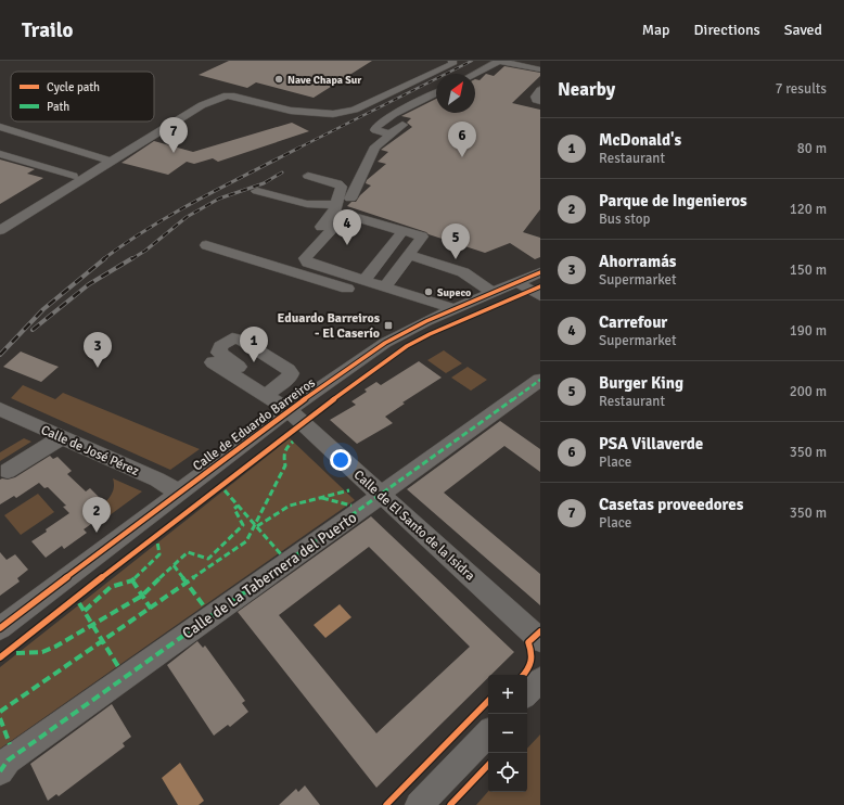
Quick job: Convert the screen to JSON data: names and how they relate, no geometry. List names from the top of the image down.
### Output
{
  "streets": {
    "street": [
      "Calle de Eduardo Barreiros",
      "Calle de José Pérez",
      "Calle de El Santo de la Isidra",
      "Calle de La Tabernera del Puerto"
    ]
  },
  "crossings": [
    ["Calle de Eduardo Barreiros", "Calle de José Pérez"],
    ["Calle de Eduardo Barreiros", "Calle de El Santo de la Isidra"],
    ["Calle de El Santo de la Isidra", "Calle de La Tabernera del Puerto"]
  ],
  "places": {
    "other": ["Nave Chapa Sur", "Supeco"],
    "transit": ["Eduardo Barreiros - El Caserío"]
  },
  "legend": ["Cycle path", "Path"],
  "north": "top right",
  "page": {
    "header": "Trailo",
    "nav": ["Map", "Directions", "Saved"],
    "heading": ["Nearby", "7 results"],
    "pins": [
      "7",
      "6",
      "4",
      "5",
      "1",
      "3",
      "2"
    ],
    "list": [
      {
        "mark": "1",
        "name": "McDonald's",
        "note": "Restaurant",
        "value": "80 m"
      },
      {
        "mark": "2",
        "name": "Parque de Ingenieros",
        "note": "Bus stop",
        "value": "120 m"
      },
      {
        "mark": "3",
        "name": "Ahorramás",
        "note": "Supermarket",
        "value": "150 m"
      },
      {
        "mark": "4",
        "name": "Carrefour",
        "note": "Supermarket",
        "value": "190 m"
      },
      {
        "mark": "5",
        "name": "Burger King",
        "note": "Restaurant",
        "value": "200 m"
      },
      {
        "mark": "6",
        "name": "PSA Villaverde",
        "note": "Place",
        "value": "350 m"
      },
      {
        "mark": "7",
        "name": "Casetas proveedores",
        "note": "Place",
        "value": "350 m"
      }
    ],
    "map_buttons": ["+", "−"]
  }
}
